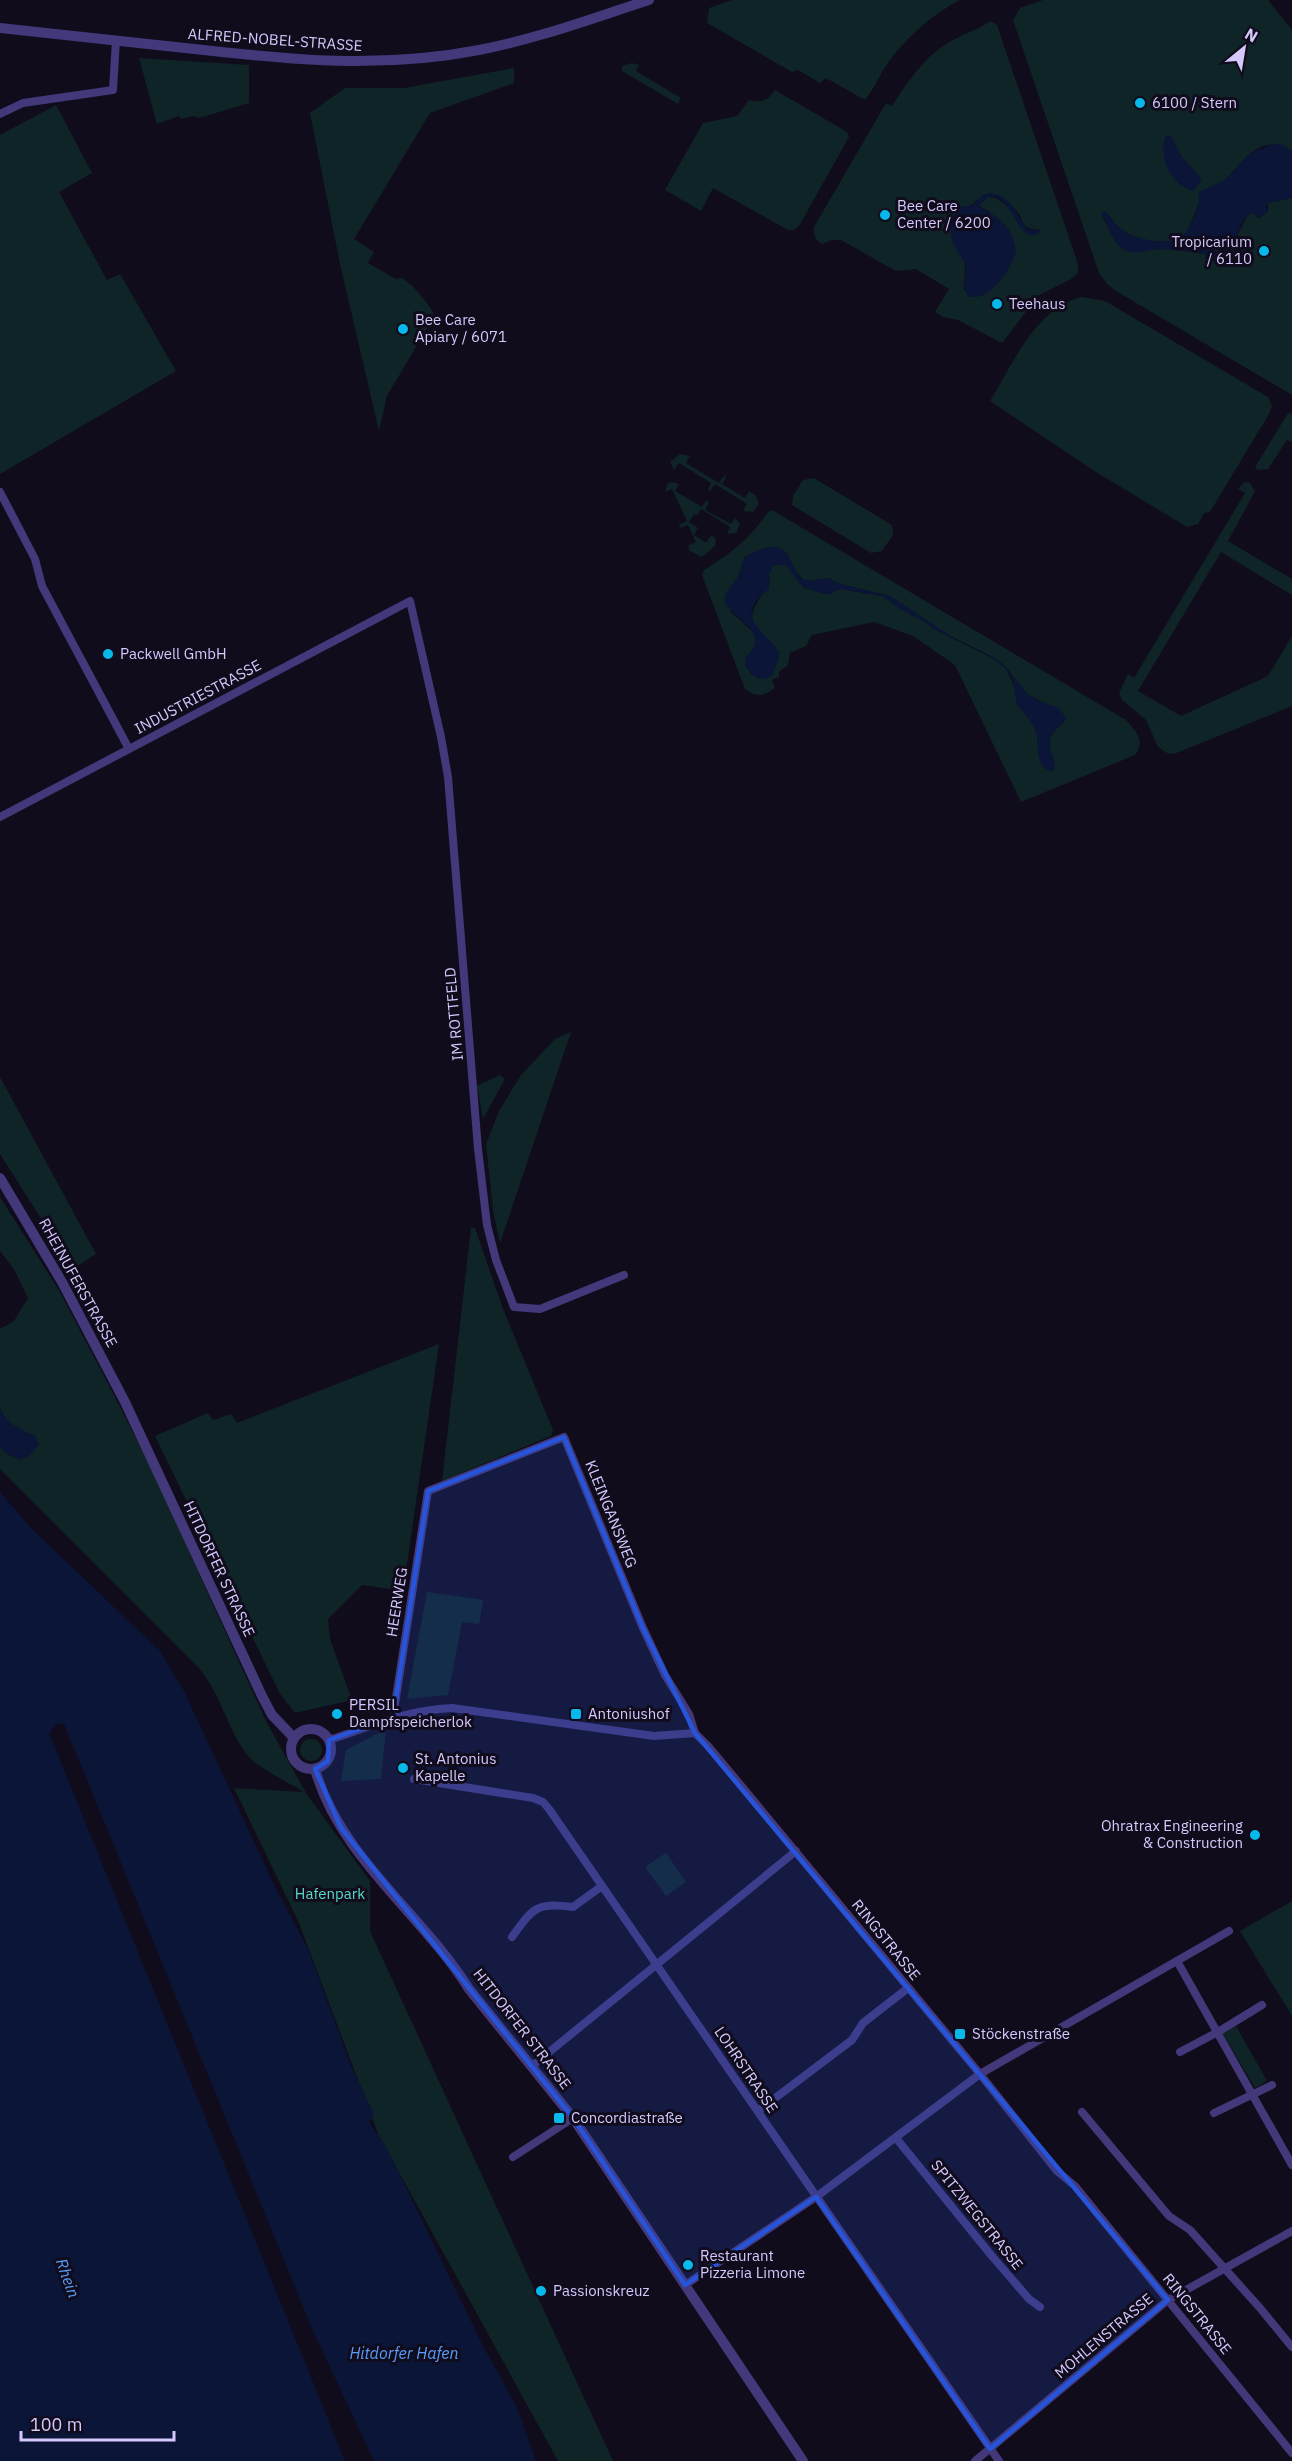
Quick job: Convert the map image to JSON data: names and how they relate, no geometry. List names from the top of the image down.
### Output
{
  "streets": {
    "street": [
      "ALFRED-NOBEL-STRASSE",
      "INDUSTRIESTRASSE",
      "IM ROTTFELD",
      "RHEINUFERSTRASSE",
      "KLEINGANSWEG",
      "HITDORFER STRASSE",
      "HEERWEG",
      "RINGSTRASSE",
      "LOHRSTRASSE",
      "SPITZWEGSTRASSE",
      "MOHLENSTRASSE"
    ]
  },
  "crossings": [
    ["INDUSTRIESTRASSE", "IM ROTTFELD"],
    ["RHEINUFERSTRASSE", "HITDORFER STRASSE"],
    ["KLEINGANSWEG", "HEERWEG"],
    ["KLEINGANSWEG", "RINGSTRASSE"],
    ["RINGSTRASSE", "MOHLENSTRASSE"],
    ["LOHRSTRASSE", "MOHLENSTRASSE"]
  ],
  "water": ["Rhein", "Hitdorfer Hafen"],
  "parks": ["Hafenpark"],
  "places": {
    "other": [
      "6100 / Stern",
      "Bee Care Center / 6200",
      "Tropicarium / 6110",
      "Teehaus",
      "Bee Care Apiary / 6071",
      "Packwell GmbH",
      "PERSIL Dampfspeicherlok",
      "St. Antonius Kapelle",
      "Ohratrax Engineering & Construction",
      "Restaurant Pizzeria Limone",
      "Passionskreuz"
    ],
    "transit": ["Antoniushof", "Stöckenstraße", "Concordiastraße"]
  },
  "scale_bar": "100 m",
  "north": "top right"
}
